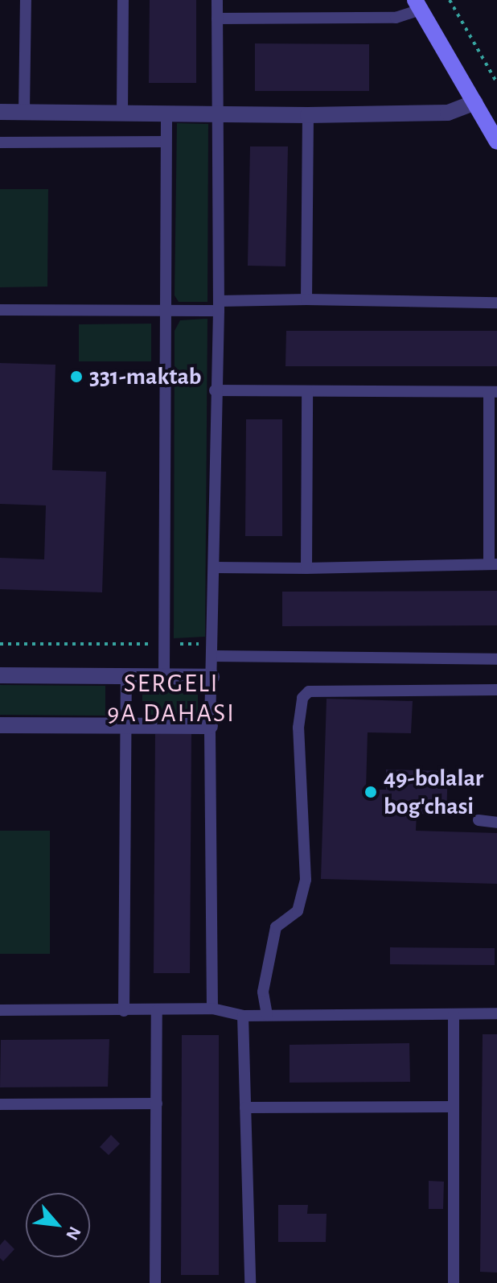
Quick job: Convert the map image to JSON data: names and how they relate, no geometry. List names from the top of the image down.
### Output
{
  "districts": ["SERGELI 9A DAHASI"],
  "places": ["331-maktab", "49-bolalar bog'chasi"],
  "north": "bottom right"
}
